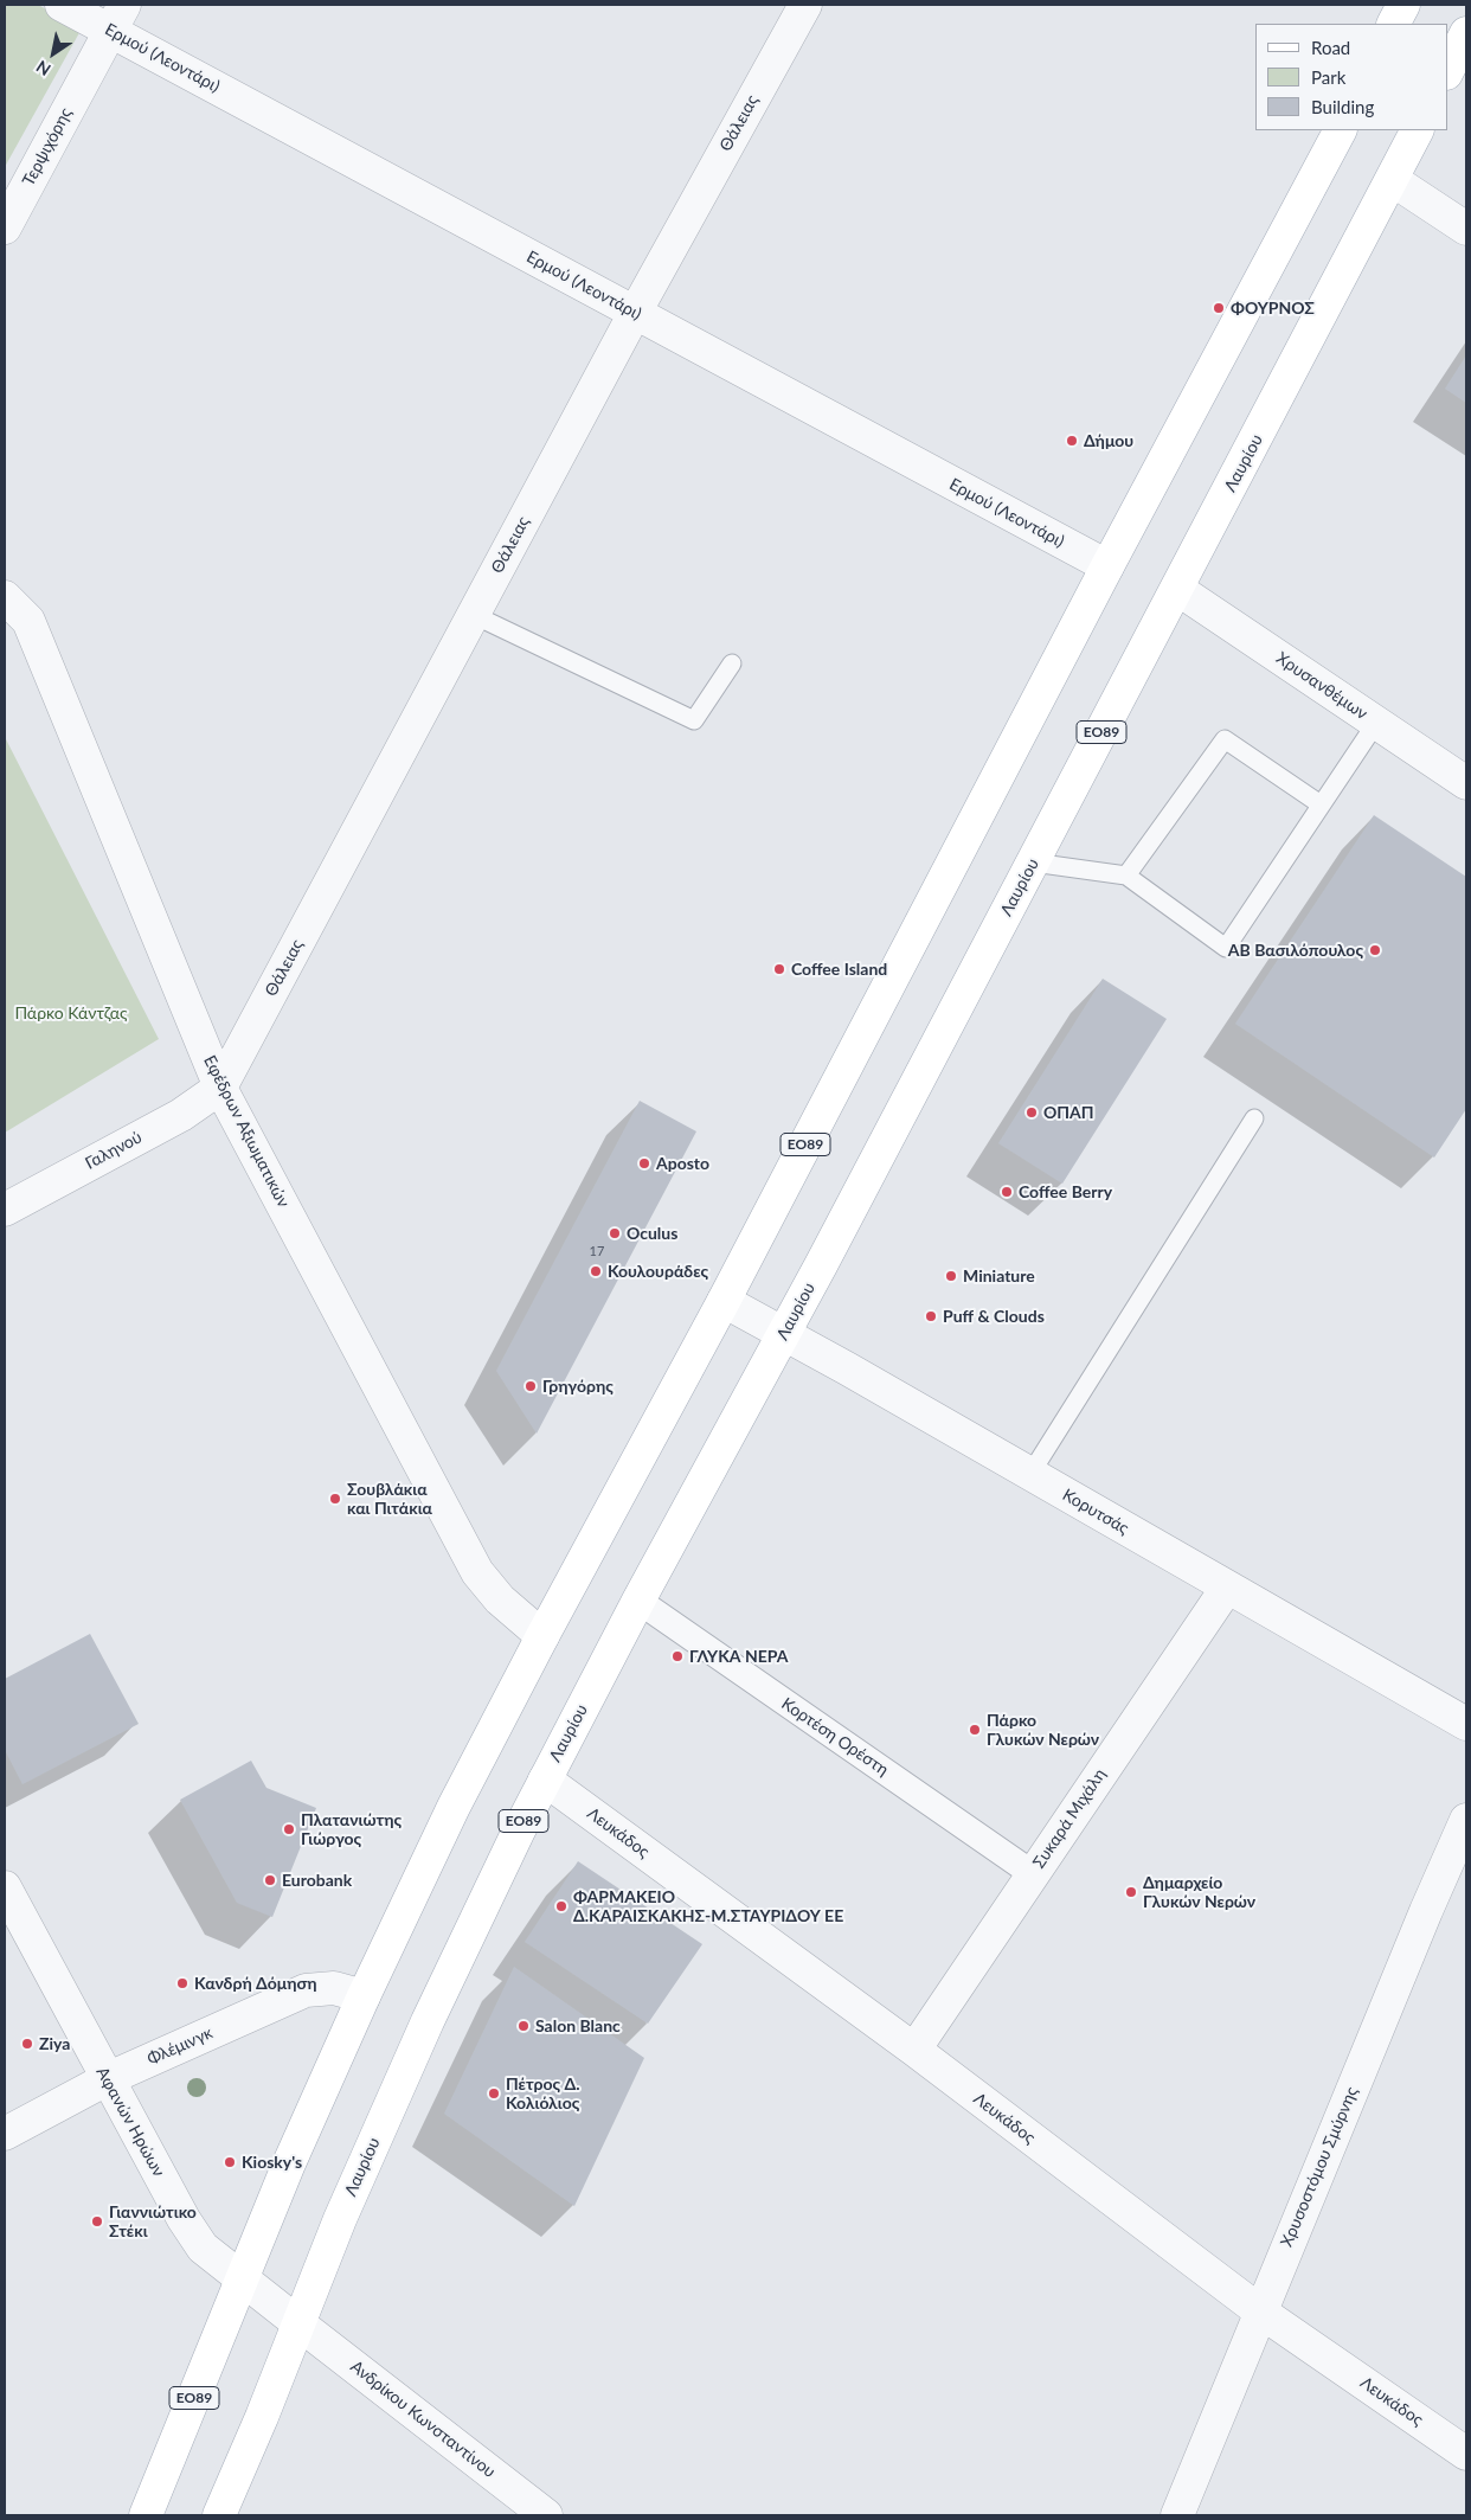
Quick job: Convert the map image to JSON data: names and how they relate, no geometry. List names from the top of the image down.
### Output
{
  "streets": {
    "main road": ["Λαυρίου", "ΕΟ89"],
    "street": [
      "Ερμού (Λεοντάρι)",
      "Θάλειας",
      "Τερψιχόρης",
      "Χρυσανθέμων",
      "Εφέδρων Αξιωματικών",
      "Γαληνού",
      "Κορυτσάς",
      "Κορτέση Ορέστη",
      "Συκαρά Μιχάλη",
      "Λευκάδος",
      "Φλέμινγκ",
      "Αφανών Ηρώων",
      "Χρυσοστόμου Σμύρνης",
      "Ανδρίκου Κωνσταντίνου"
    ]
  },
  "crossings": [
    ["Ερμού (Λεοντάρι)", "Θάλειας"],
    ["Ερμού (Λεοντάρι)", "Τερψιχόρης"],
    ["Ερμού (Λεοντάρι)", "ΕΟ89"],
    ["Θάλειας", "Εφέδρων Αξιωματικών"],
    ["Θάλειας", "Γαληνού"],
    ["Λαυρίου", "Χρυσανθέμων"],
    ["Λαυρίου", "Κορυτσάς"],
    ["Λαυρίου", "Κορτέση Ορέστη"],
    ["Λαυρίου", "Λευκάδος"],
    ["Λαυρίου", "Αφανών Ηρώων"],
    ["Λαυρίου", "Ανδρίκου Κωνσταντίνου"],
    ["ΕΟ89", "Εφέδρων Αξιωματικών"],
    ["ΕΟ89", "Κορυτσάς"],
    ["ΕΟ89", "Φλέμινγκ"],
    ["ΕΟ89", "Αφανών Ηρώων"],
    ["Εφέδρων Αξιωματικών", "Γαληνού"],
    ["Κορυτσάς", "Συκαρά Μιχάλη"],
    ["Κορτέση Ορέστη", "Συκαρά Μιχάλη"],
    ["Συκαρά Μιχάλη", "Λευκάδος"],
    ["Λευκάδος", "Χρυσοστόμου Σμύρνης"],
    ["Φλέμινγκ", "Αφανών Ηρώων"],
    ["Αφανών Ηρώων", "Ανδρίκου Κωνσταντίνου"]
  ],
  "parks": ["Πάρκο Κάντζας"],
  "places": [
    "ΦΟΥΡΝΟΣ",
    "Δήμου",
    "ΑΒ Βασιλόπουλος",
    "Coffee Island",
    "ΟΠΑΠ",
    "Aposto",
    "Coffee Berry",
    "Oculus",
    "Κουλουράδες",
    "Miniature",
    "Puff & Clouds",
    "Γρηγόρης",
    "Σουβλάκια και Πιτάκια",
    "ΓΛΥΚΑ ΝΕΡΑ",
    "Πάρκο Γλυκών Νερών",
    "Πλατανιώτης Γιώργος",
    "Eurobank",
    "Δημαρχείο Γλυκών Νερών",
    "ΦΑΡΜΑΚΕΙΟ Δ.ΚΑΡΑΙΣΚΑΚΗΣ-Μ.ΣΤΑΥΡΙΔΟΥ ΕΕ",
    "Κανδρή Δόμηση",
    "Salon Blanc",
    "Ziya",
    "Πέτρος Δ. Κολιόλιος",
    "Kiosky's",
    "Γιαννιώτικο Στέκι"
  ],
  "house_numbers": ["17"],
  "legend": ["Road", "Park", "Building"],
  "north": "bottom left"
}
